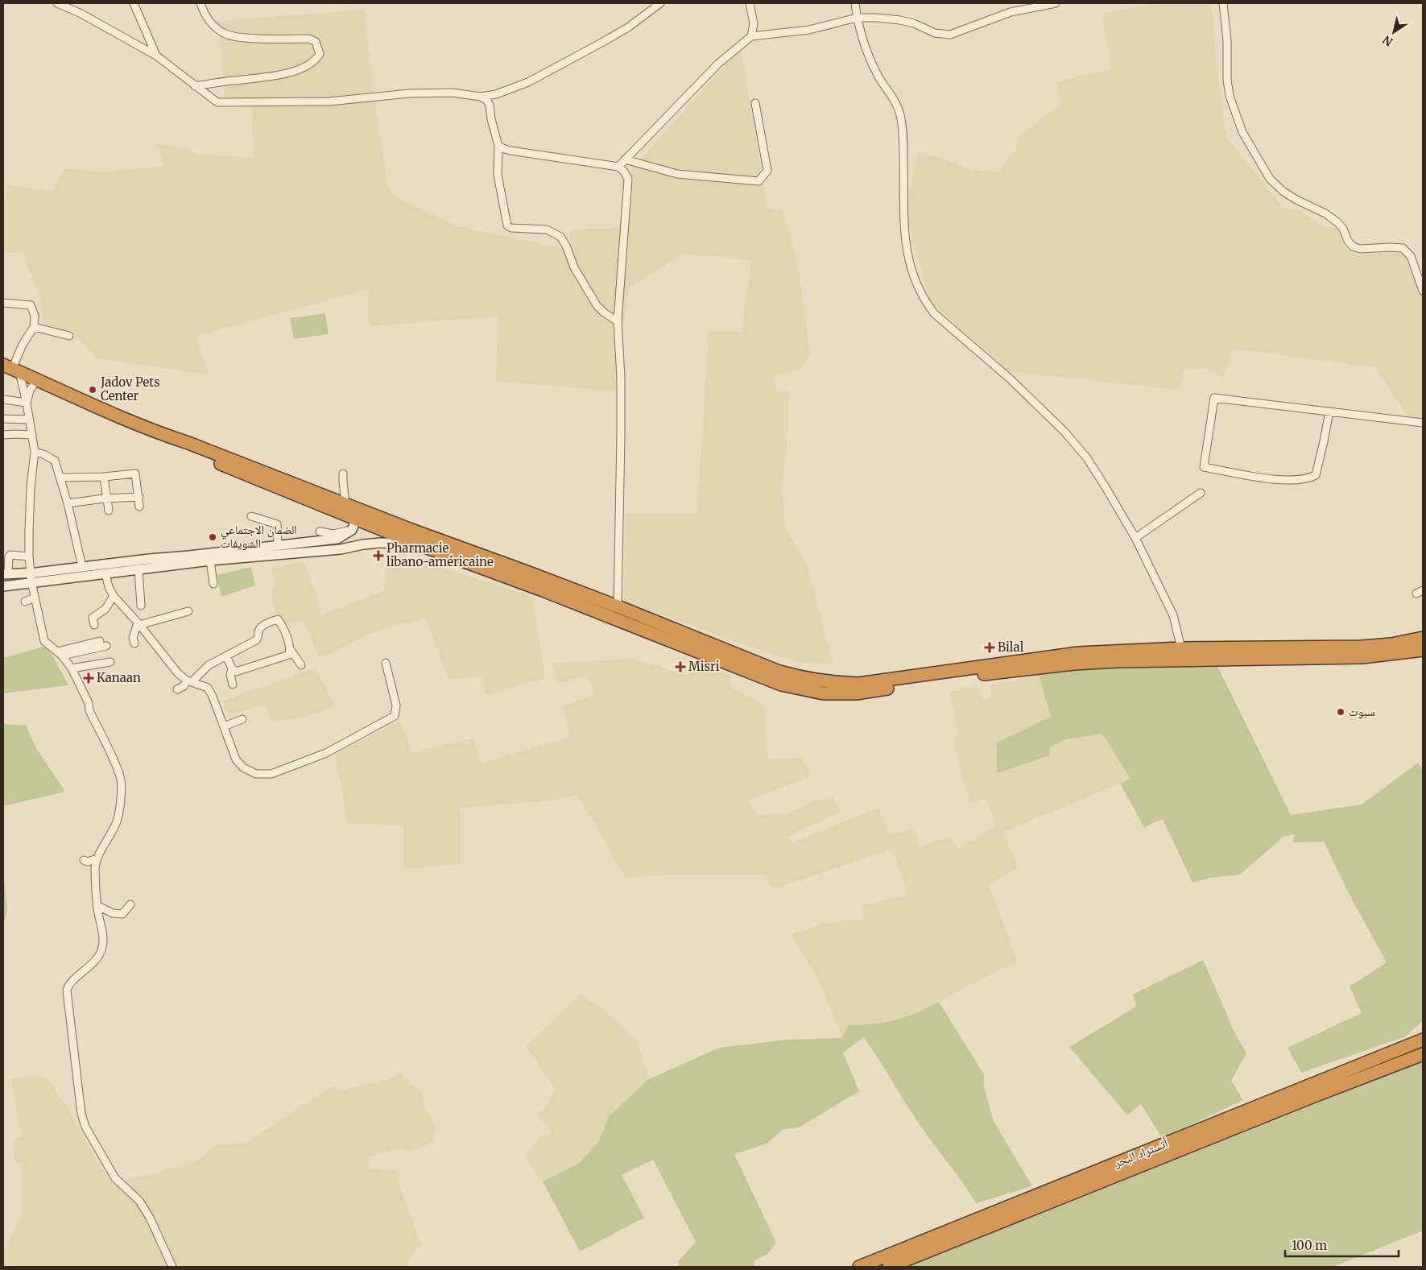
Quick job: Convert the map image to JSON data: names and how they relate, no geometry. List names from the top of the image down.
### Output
{
  "streets": {
    "highway": ["أتستراد البحر"]
  },
  "places": {
    "other": ["Jadov Pets Center", "الضمان الاجتماعي الشويفات", "سبوت"],
    "health": [
      "Pharmacie libano-américaine",
      "Bilal",
      "Misri",
      "Kanaan"
    ]
  },
  "scale_bar": "100 m",
  "north": "bottom left"
}
